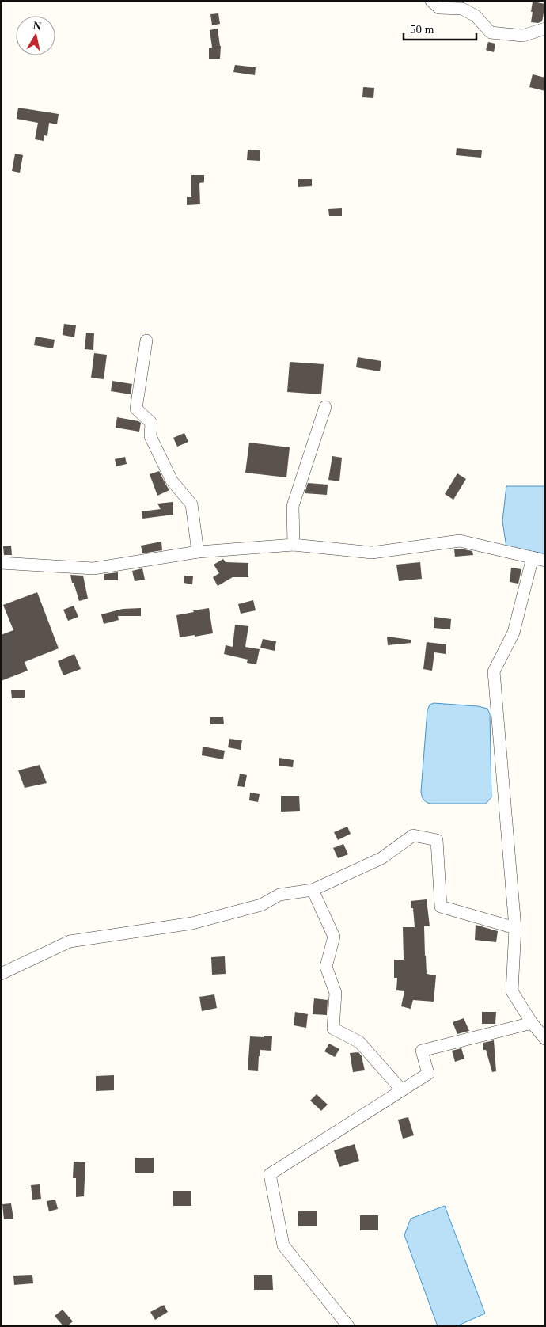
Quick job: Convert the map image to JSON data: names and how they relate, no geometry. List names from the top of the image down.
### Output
{
  "scale_bar": "50 m",
  "north": "top"
}
